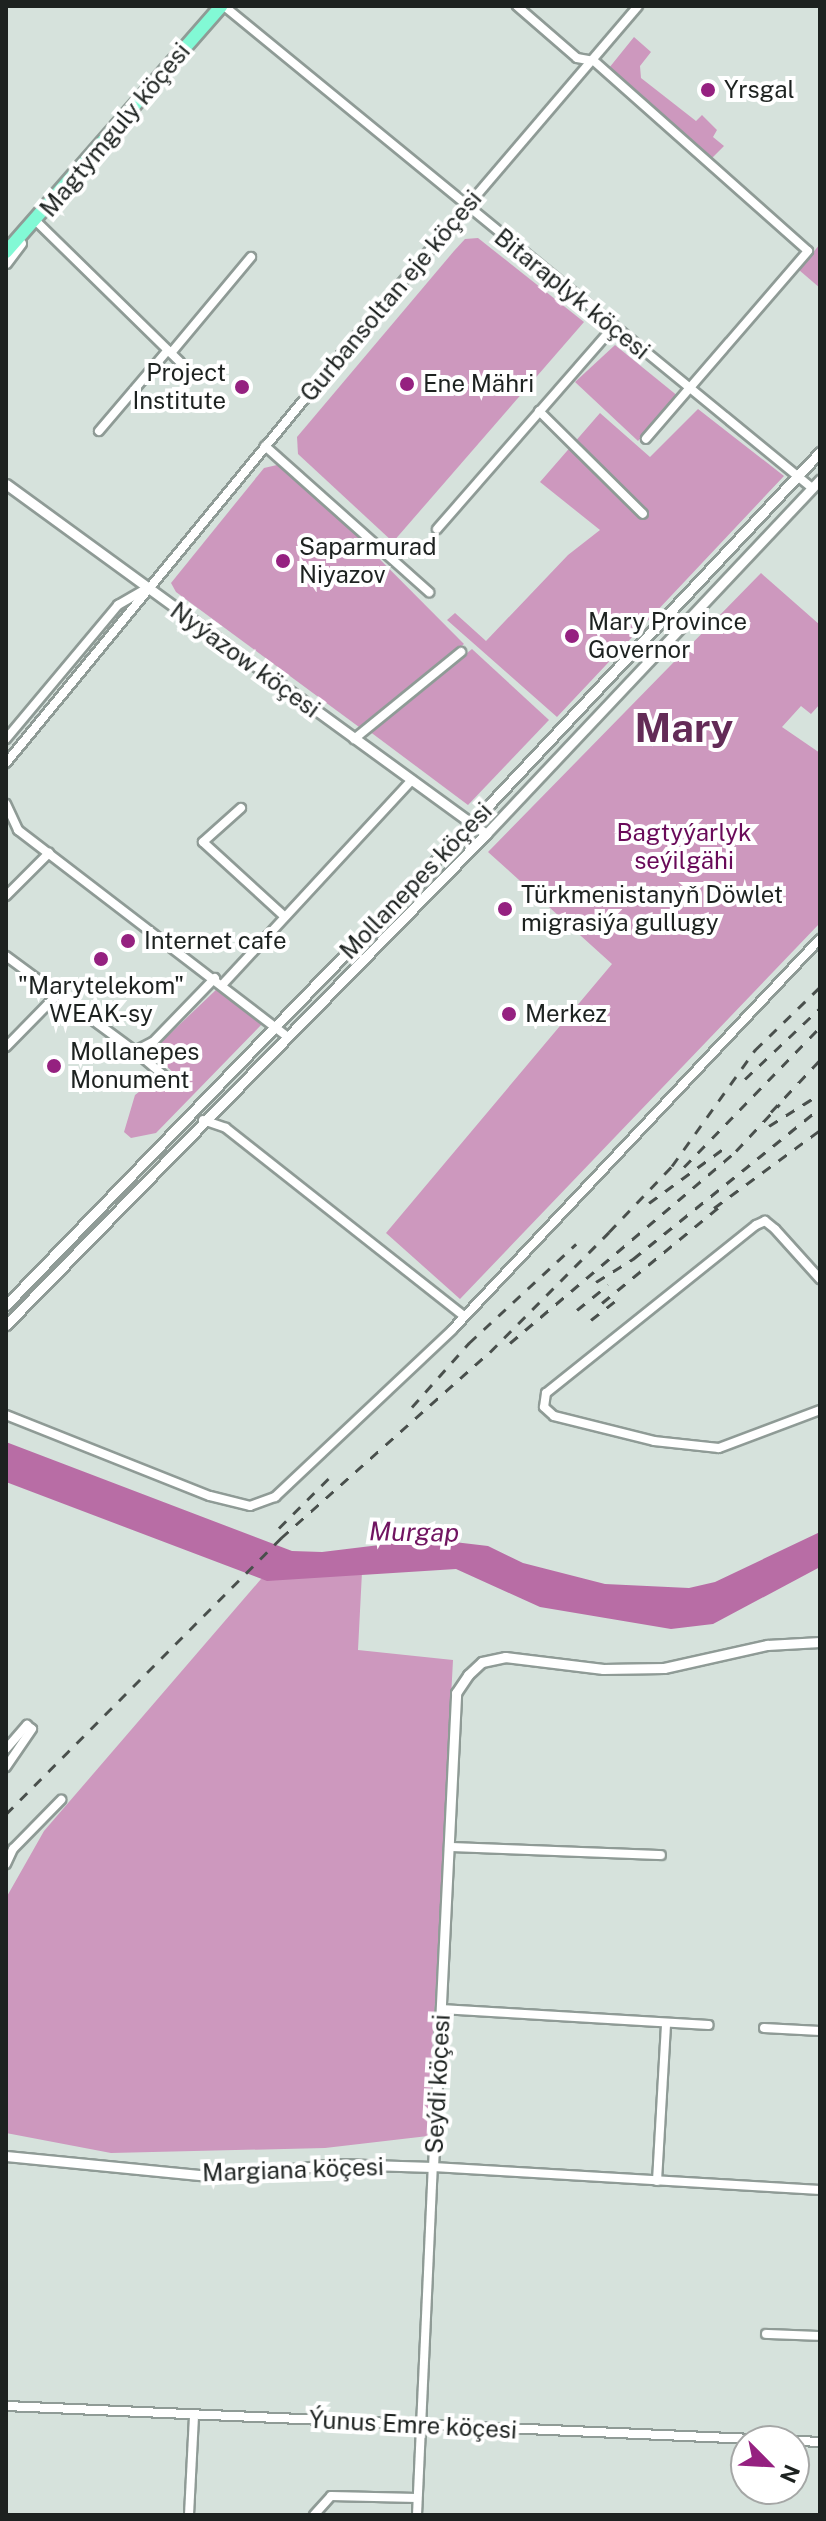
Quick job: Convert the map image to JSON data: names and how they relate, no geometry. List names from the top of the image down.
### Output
{
  "streets": {
    "main road": ["Magtymguly köçesi"],
    "street": [
      "Bitaraplyk köçesi",
      "Gurbansoltan eje köçesi",
      "Nyýazow köçesi",
      "Mollanepes köçesi",
      "Seýdi köçesi",
      "Margiana köçesi",
      "Ýunus Emre köçesi"
    ]
  },
  "crossings": [
    ["Magtymguly köçesi", "Bitaraplyk köçesi"],
    ["Bitaraplyk köçesi", "Gurbansoltan eje köçesi"],
    ["Bitaraplyk köçesi", "Mollanepes köçesi"],
    ["Gurbansoltan eje köçesi", "Nyýazow köçesi"],
    ["Nyýazow köçesi", "Mollanepes köçesi"],
    ["Seýdi köçesi", "Margiana köçesi"],
    ["Seýdi köçesi", "Ýunus Emre köçesi"]
  ],
  "districts": ["Mary"],
  "water": ["Murgap"],
  "parks": ["Bagtyýarlyk seýilgähi"],
  "places": [
    "Yrsgal",
    "Ene Mähri",
    "Project Institute",
    "Saparmurad Niyazov",
    "Mary Province Governor",
    "Türkmenistanyň Döwlet migrasiýa gullugy",
    "Internet cafe",
    "\"Marytelekom\" WEAK-sy",
    "Merkez",
    "Mollanepes Monument"
  ],
  "north": "bottom right"
}
